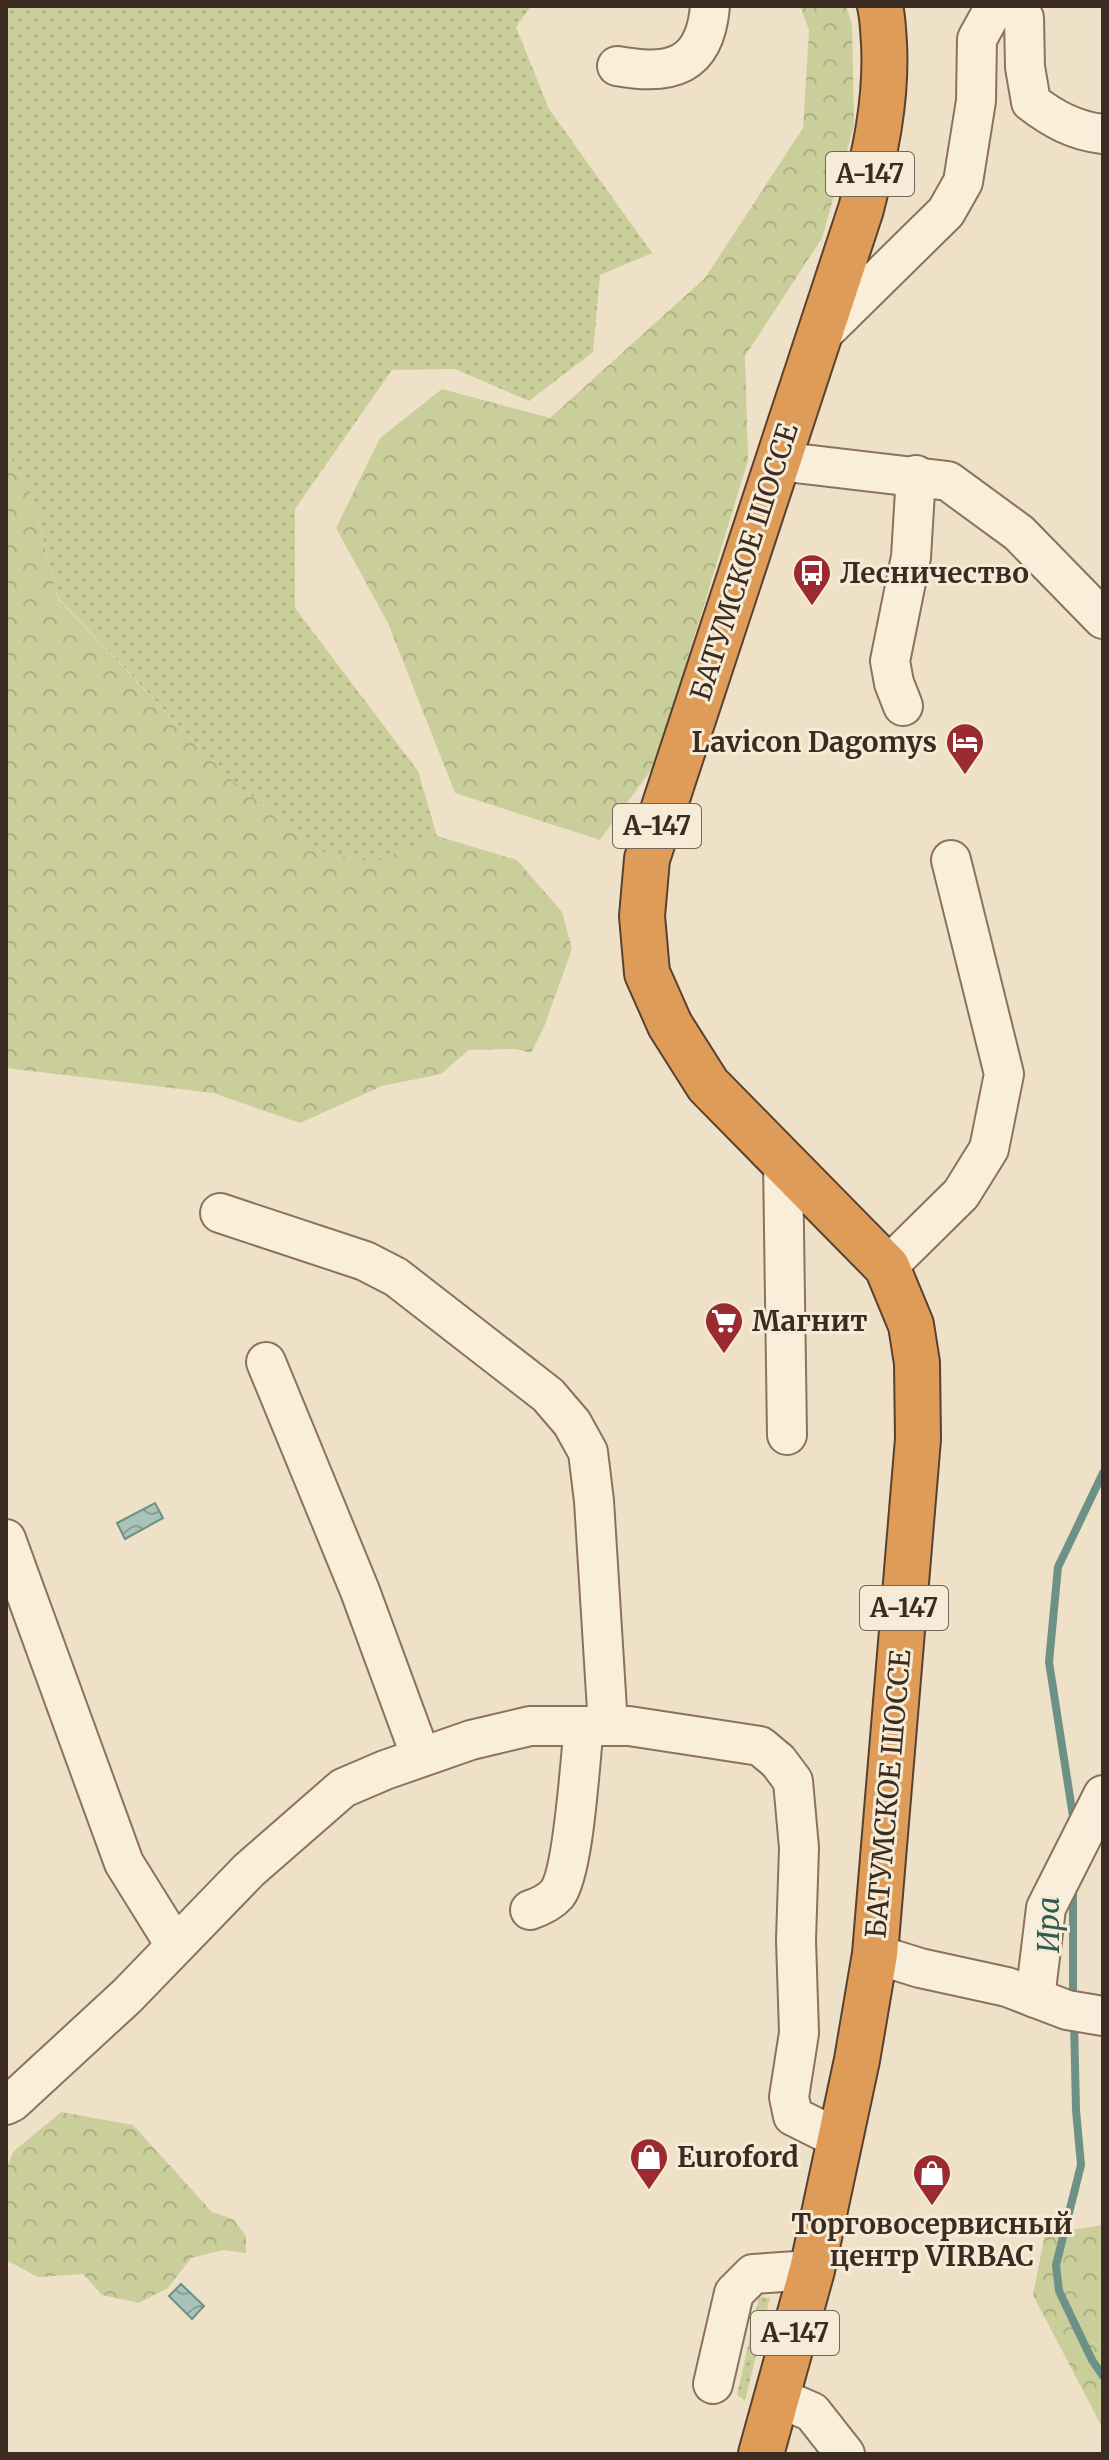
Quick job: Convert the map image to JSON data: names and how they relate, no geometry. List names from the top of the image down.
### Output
{
  "streets": {
    "highway": ["А-147", "БАТУМСКОЕ ШОССЕ"]
  },
  "water": ["Ира"],
  "places": {
    "bus stop": ["Лесничество"],
    "hotel": ["Lavicon Dagomys"],
    "supermarket": ["Магнит"],
    "shop": ["Euroford", "Торговосервисный центр VIRBAC"]
  }
}
